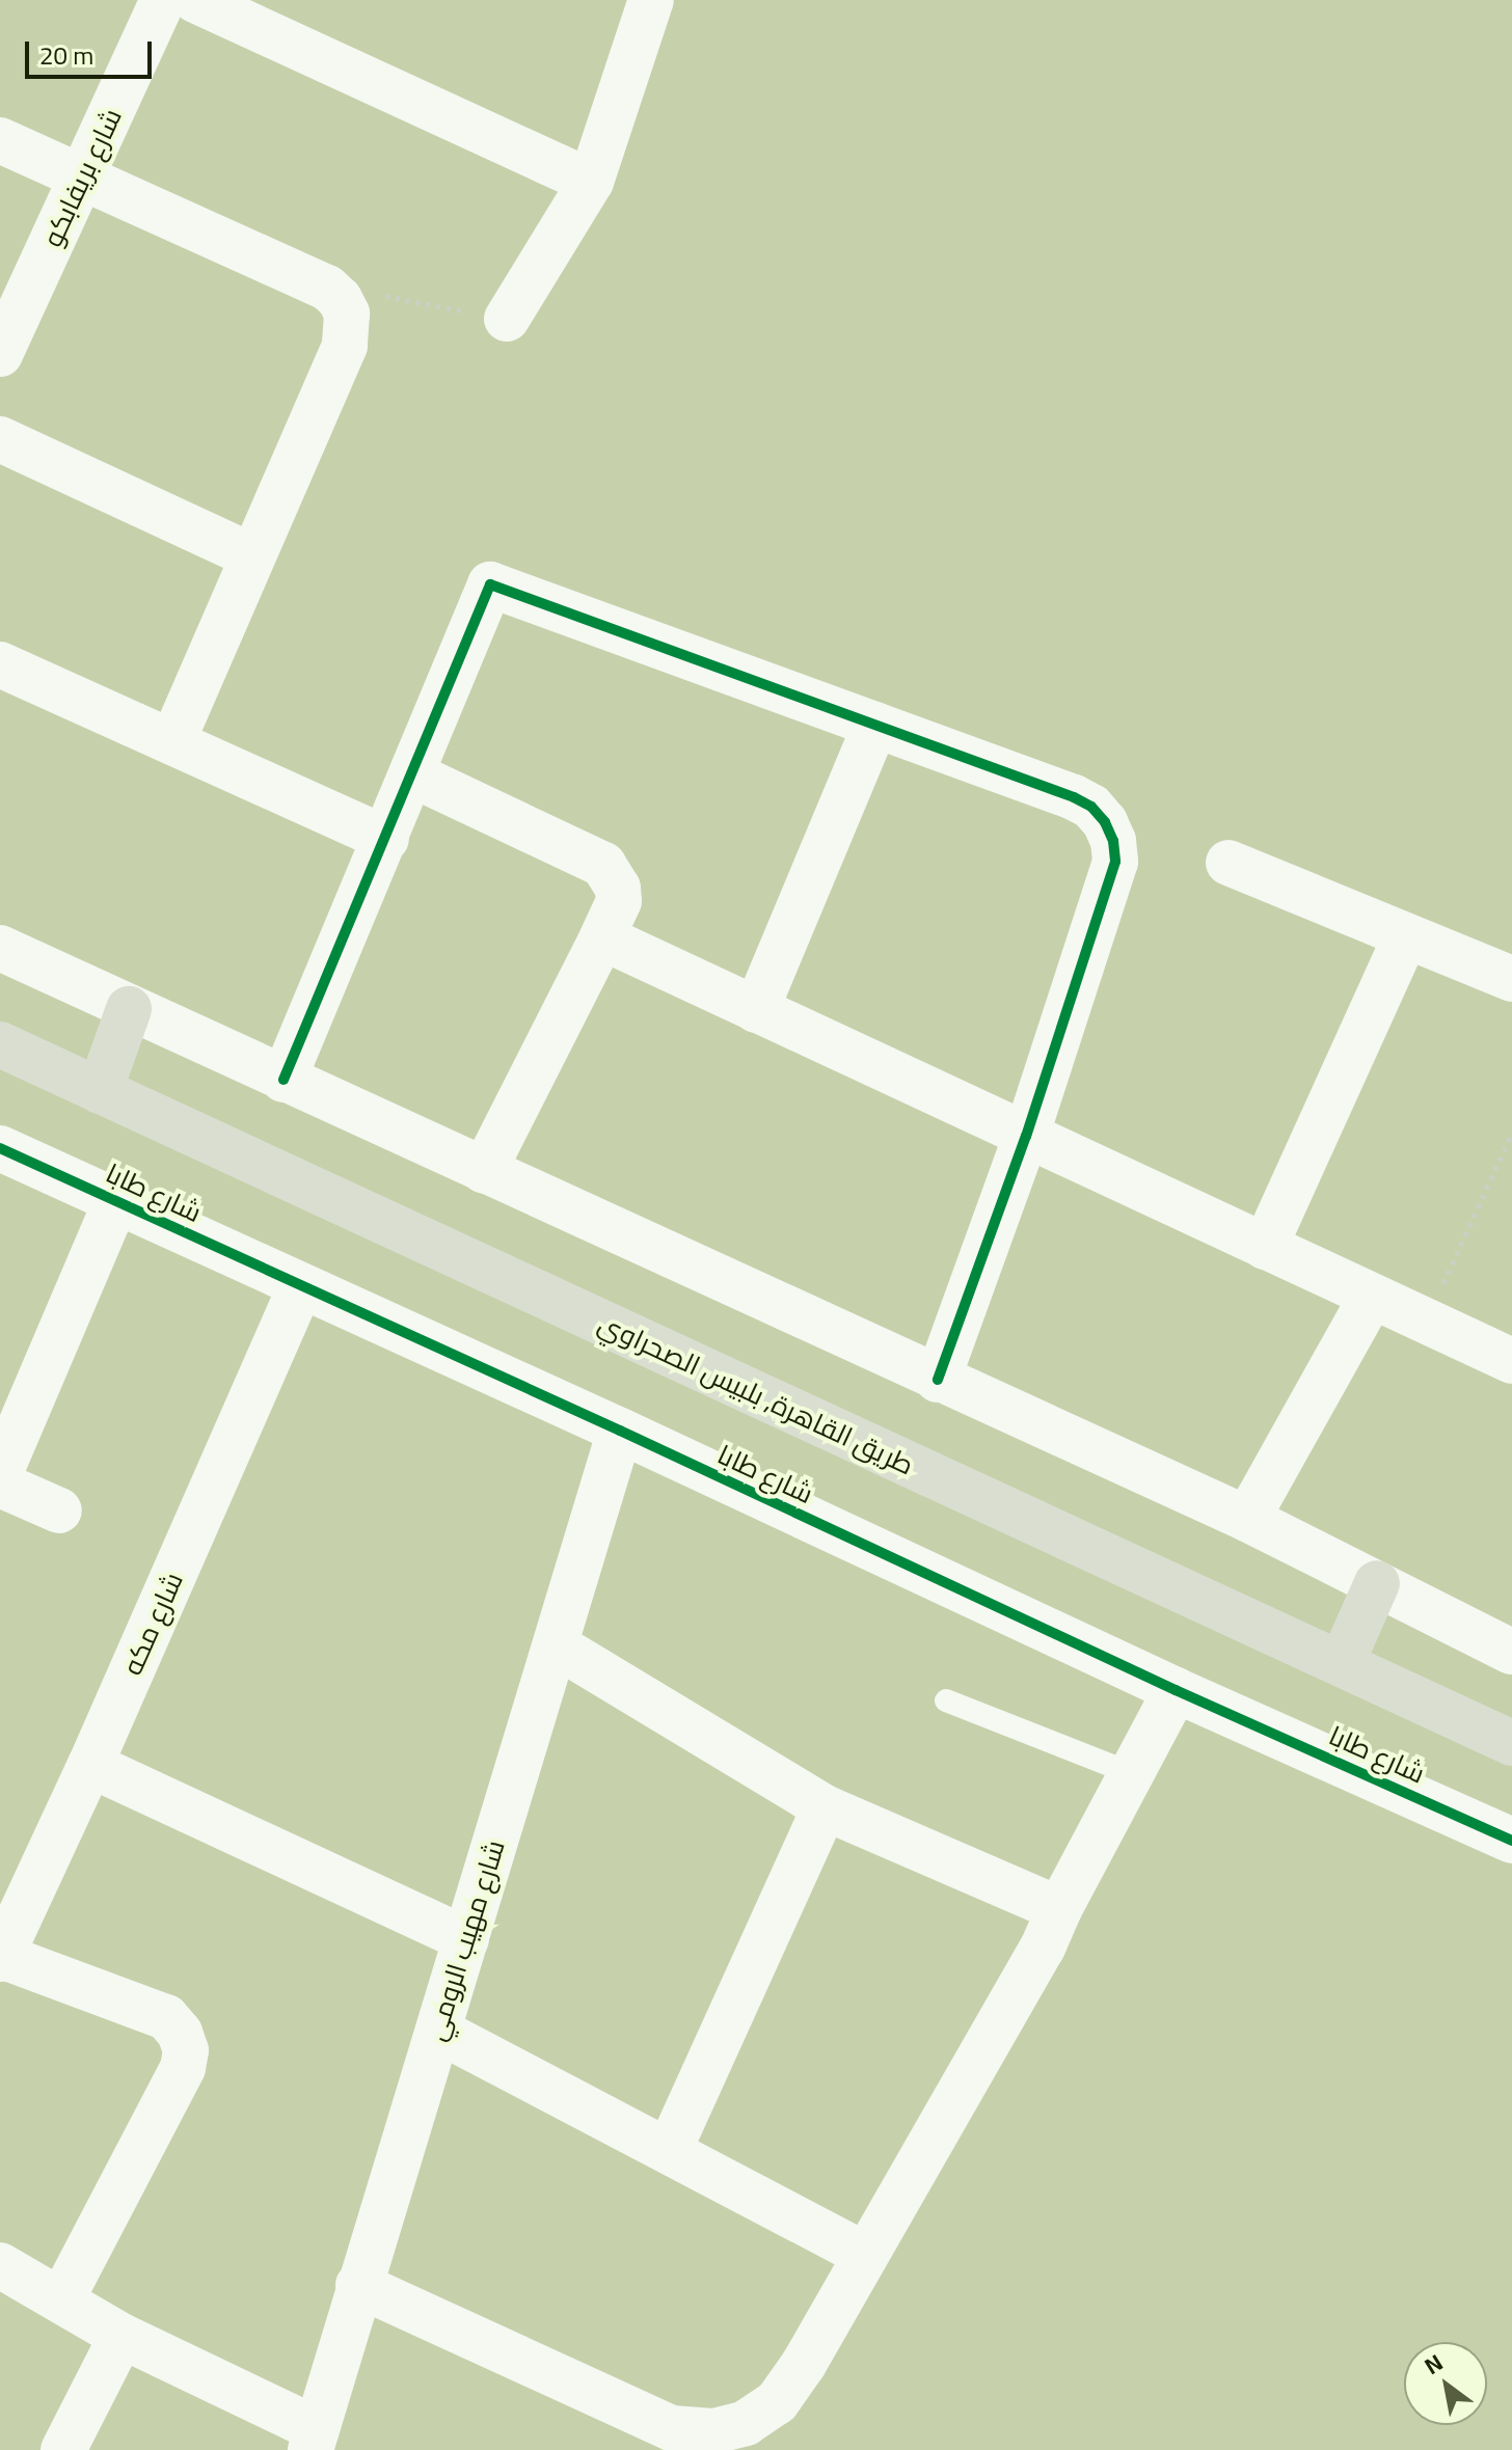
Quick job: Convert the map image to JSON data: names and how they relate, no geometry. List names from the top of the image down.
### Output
{
  "streets": {
    "highway": ["طريق القاهرة, بلبيس الصحراوي"],
    "street": [
      "شارع بريفابكو",
      "شارع طابا",
      "شارع مكه",
      "شارع مهيب الرومي"
    ]
  },
  "crossings": [
    ["شارع طابا", "شارع مكه"],
    ["شارع طابا", "شارع مهيب الرومي"]
  ],
  "scale_bar": "20 m",
  "north": "top left"
}
